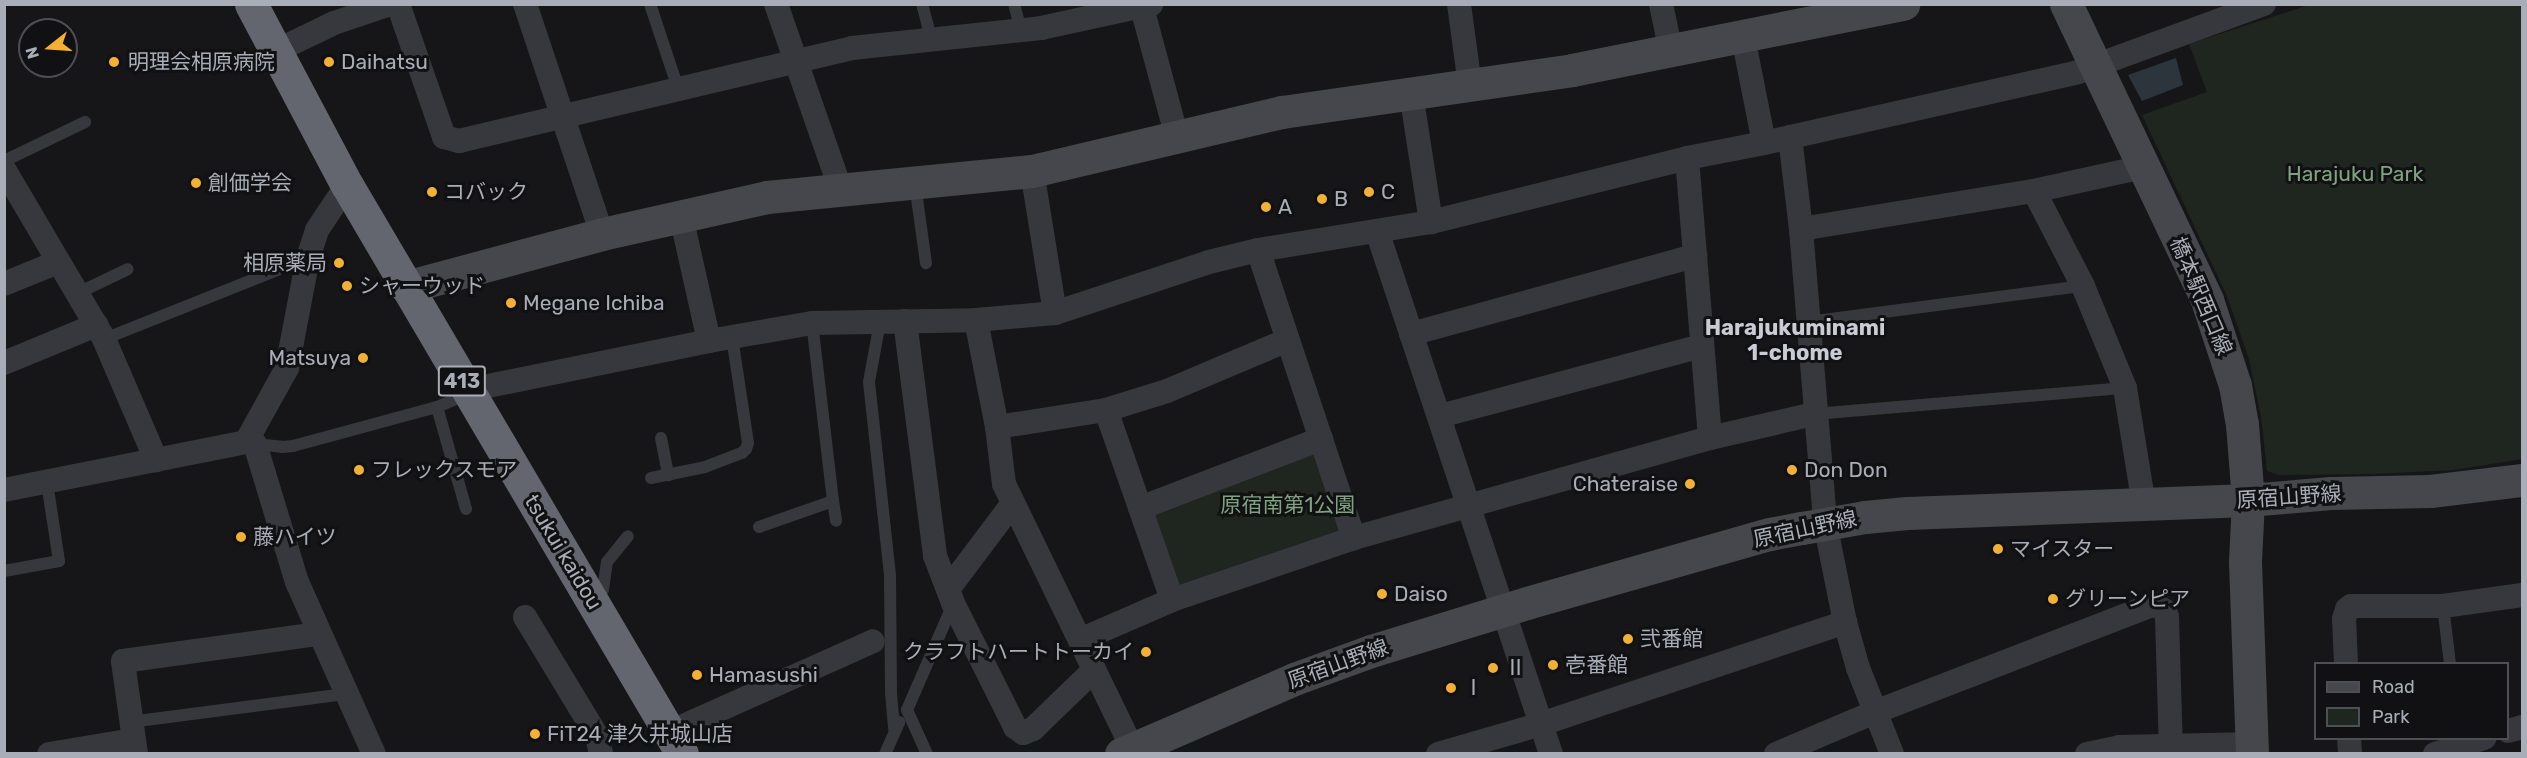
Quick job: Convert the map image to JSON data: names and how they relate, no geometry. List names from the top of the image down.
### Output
{
  "streets": {
    "highway": ["413", "tsukui kaidou"],
    "street": ["橋本駅西口線", "原宿山野線"]
  },
  "crossings": [
    ["橋本駅西口線", "原宿山野線"]
  ],
  "districts": ["Harajukuminami 1-chome"],
  "parks": ["Harajuku Park", "原宿南第1公園"],
  "places": [
    "明理会相原病院",
    "Daihatsu",
    "創価学会",
    "コバック",
    "C",
    "B",
    "A",
    "相原薬局",
    "シャーウッド",
    "Megane Ichiba",
    "Matsuya",
    "フレックスモア",
    "Don Don",
    "Chateraise",
    "藤ハイツ",
    "マイスター",
    "Daiso",
    "グリーンピア",
    "弐番館",
    "クラフトハートトーカイ",
    "壱番館",
    "Ⅱ",
    "Hamasushi",
    "Ⅰ",
    "FiT24 津久井城山店"
  ],
  "legend": ["Road", "Park"],
  "north": "left"
}
